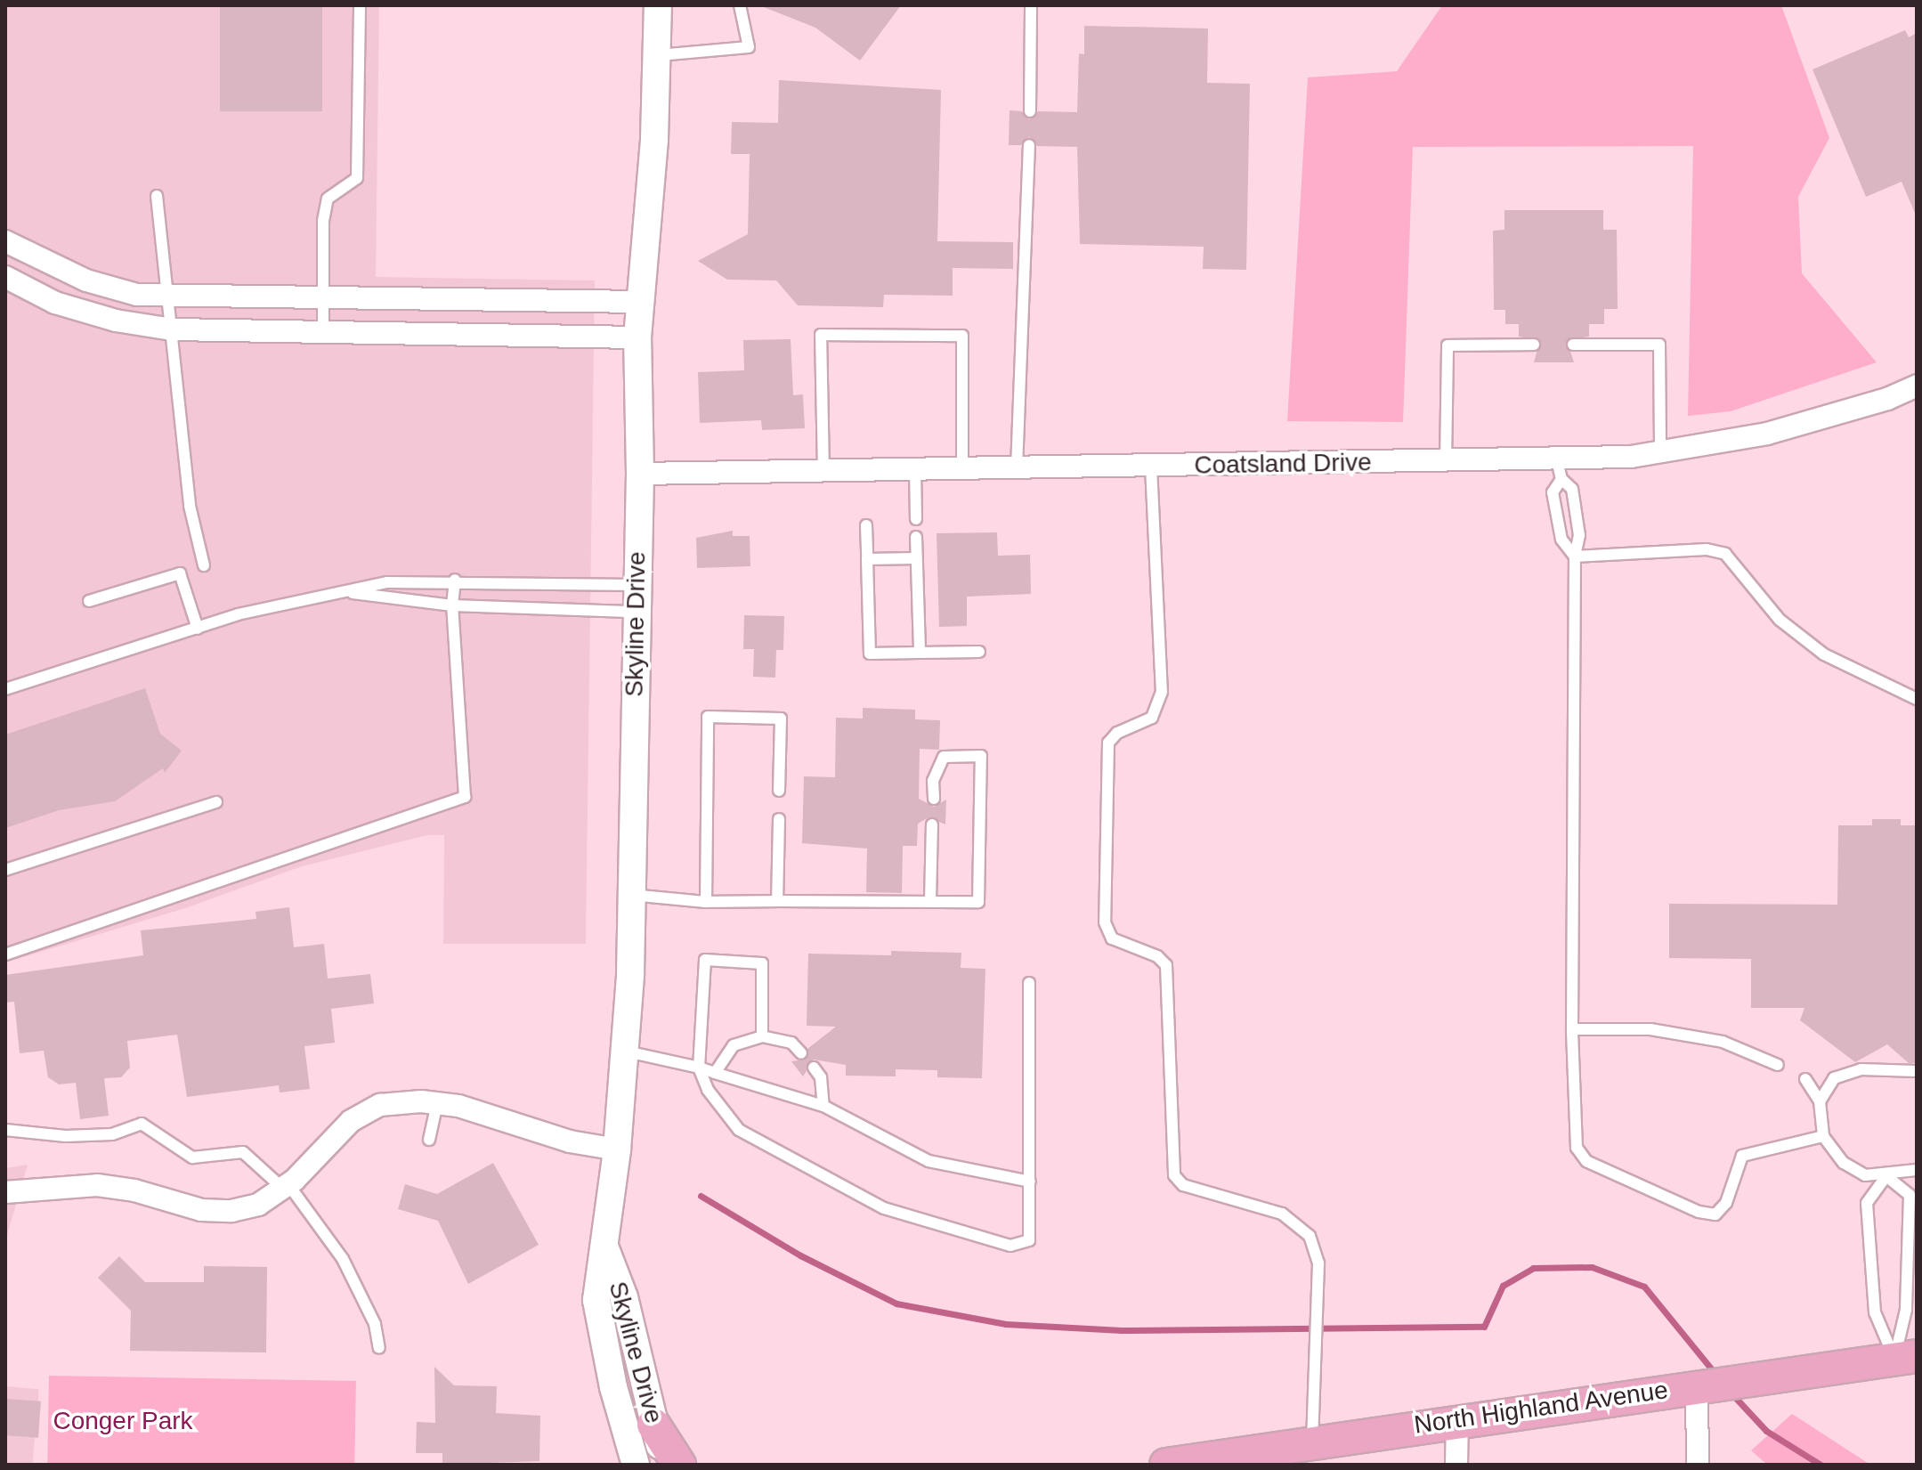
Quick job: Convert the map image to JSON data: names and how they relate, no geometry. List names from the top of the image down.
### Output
{
  "streets": {
    "main road": ["North Highland Avenue"],
    "street": ["Coatsland Drive", "Skyline Drive"]
  },
  "crossings": [
    ["Coatsland Drive", "Skyline Drive"]
  ],
  "parks": ["Conger Park"]
}
